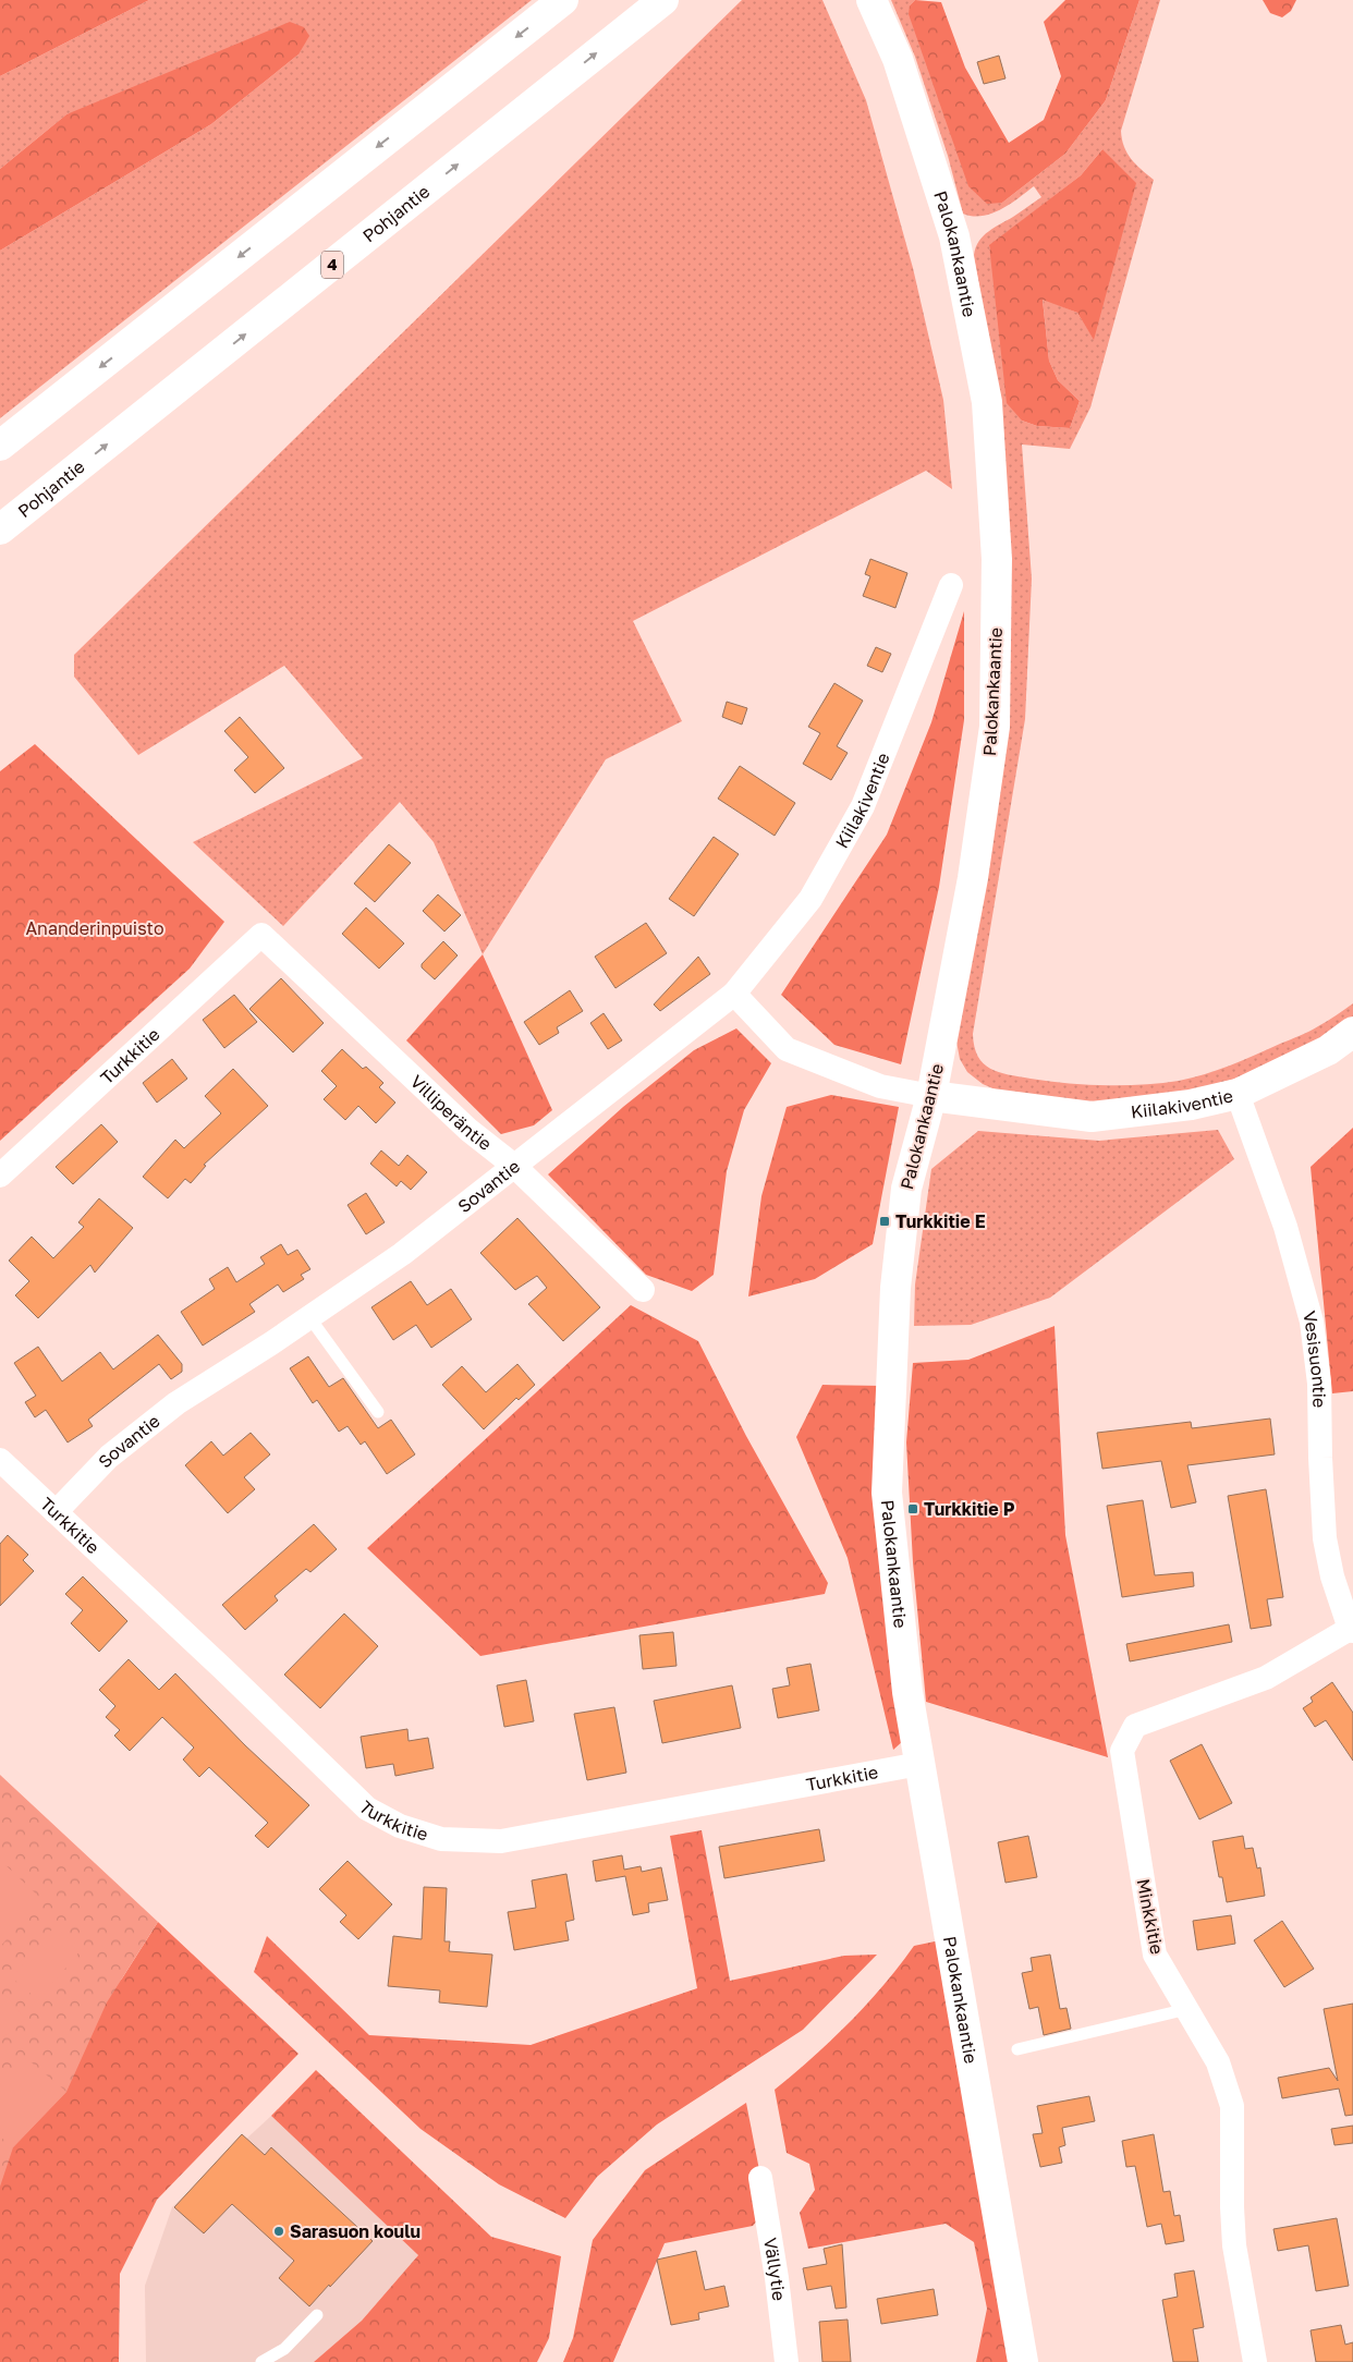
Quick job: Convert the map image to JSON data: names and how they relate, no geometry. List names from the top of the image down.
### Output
{
  "streets": {
    "main road": [
      "Pohjantie",
      "Palokankaantie",
      "4",
      "Kiilakiventie"
    ],
    "street": [
      "Turkkitie",
      "Villiperäntie",
      "Sovantie",
      "Vesisuontie",
      "Minkkitie",
      "Vällytie"
    ]
  },
  "crossings": [
    ["Palokankaantie", "Kiilakiventie"],
    ["Palokankaantie", "Turkkitie"],
    ["Kiilakiventie", "Sovantie"],
    ["Kiilakiventie", "Vesisuontie"],
    ["Turkkitie", "Villiperäntie"],
    ["Turkkitie", "Sovantie"],
    ["Villiperäntie", "Sovantie"],
    ["Vesisuontie", "Minkkitie"]
  ],
  "parks": ["Ananderinpuisto"],
  "places": {
    "transit": ["Turkkitie E", "Turkkitie P"],
    "other": ["Sarasuon koulu"]
  }
}
